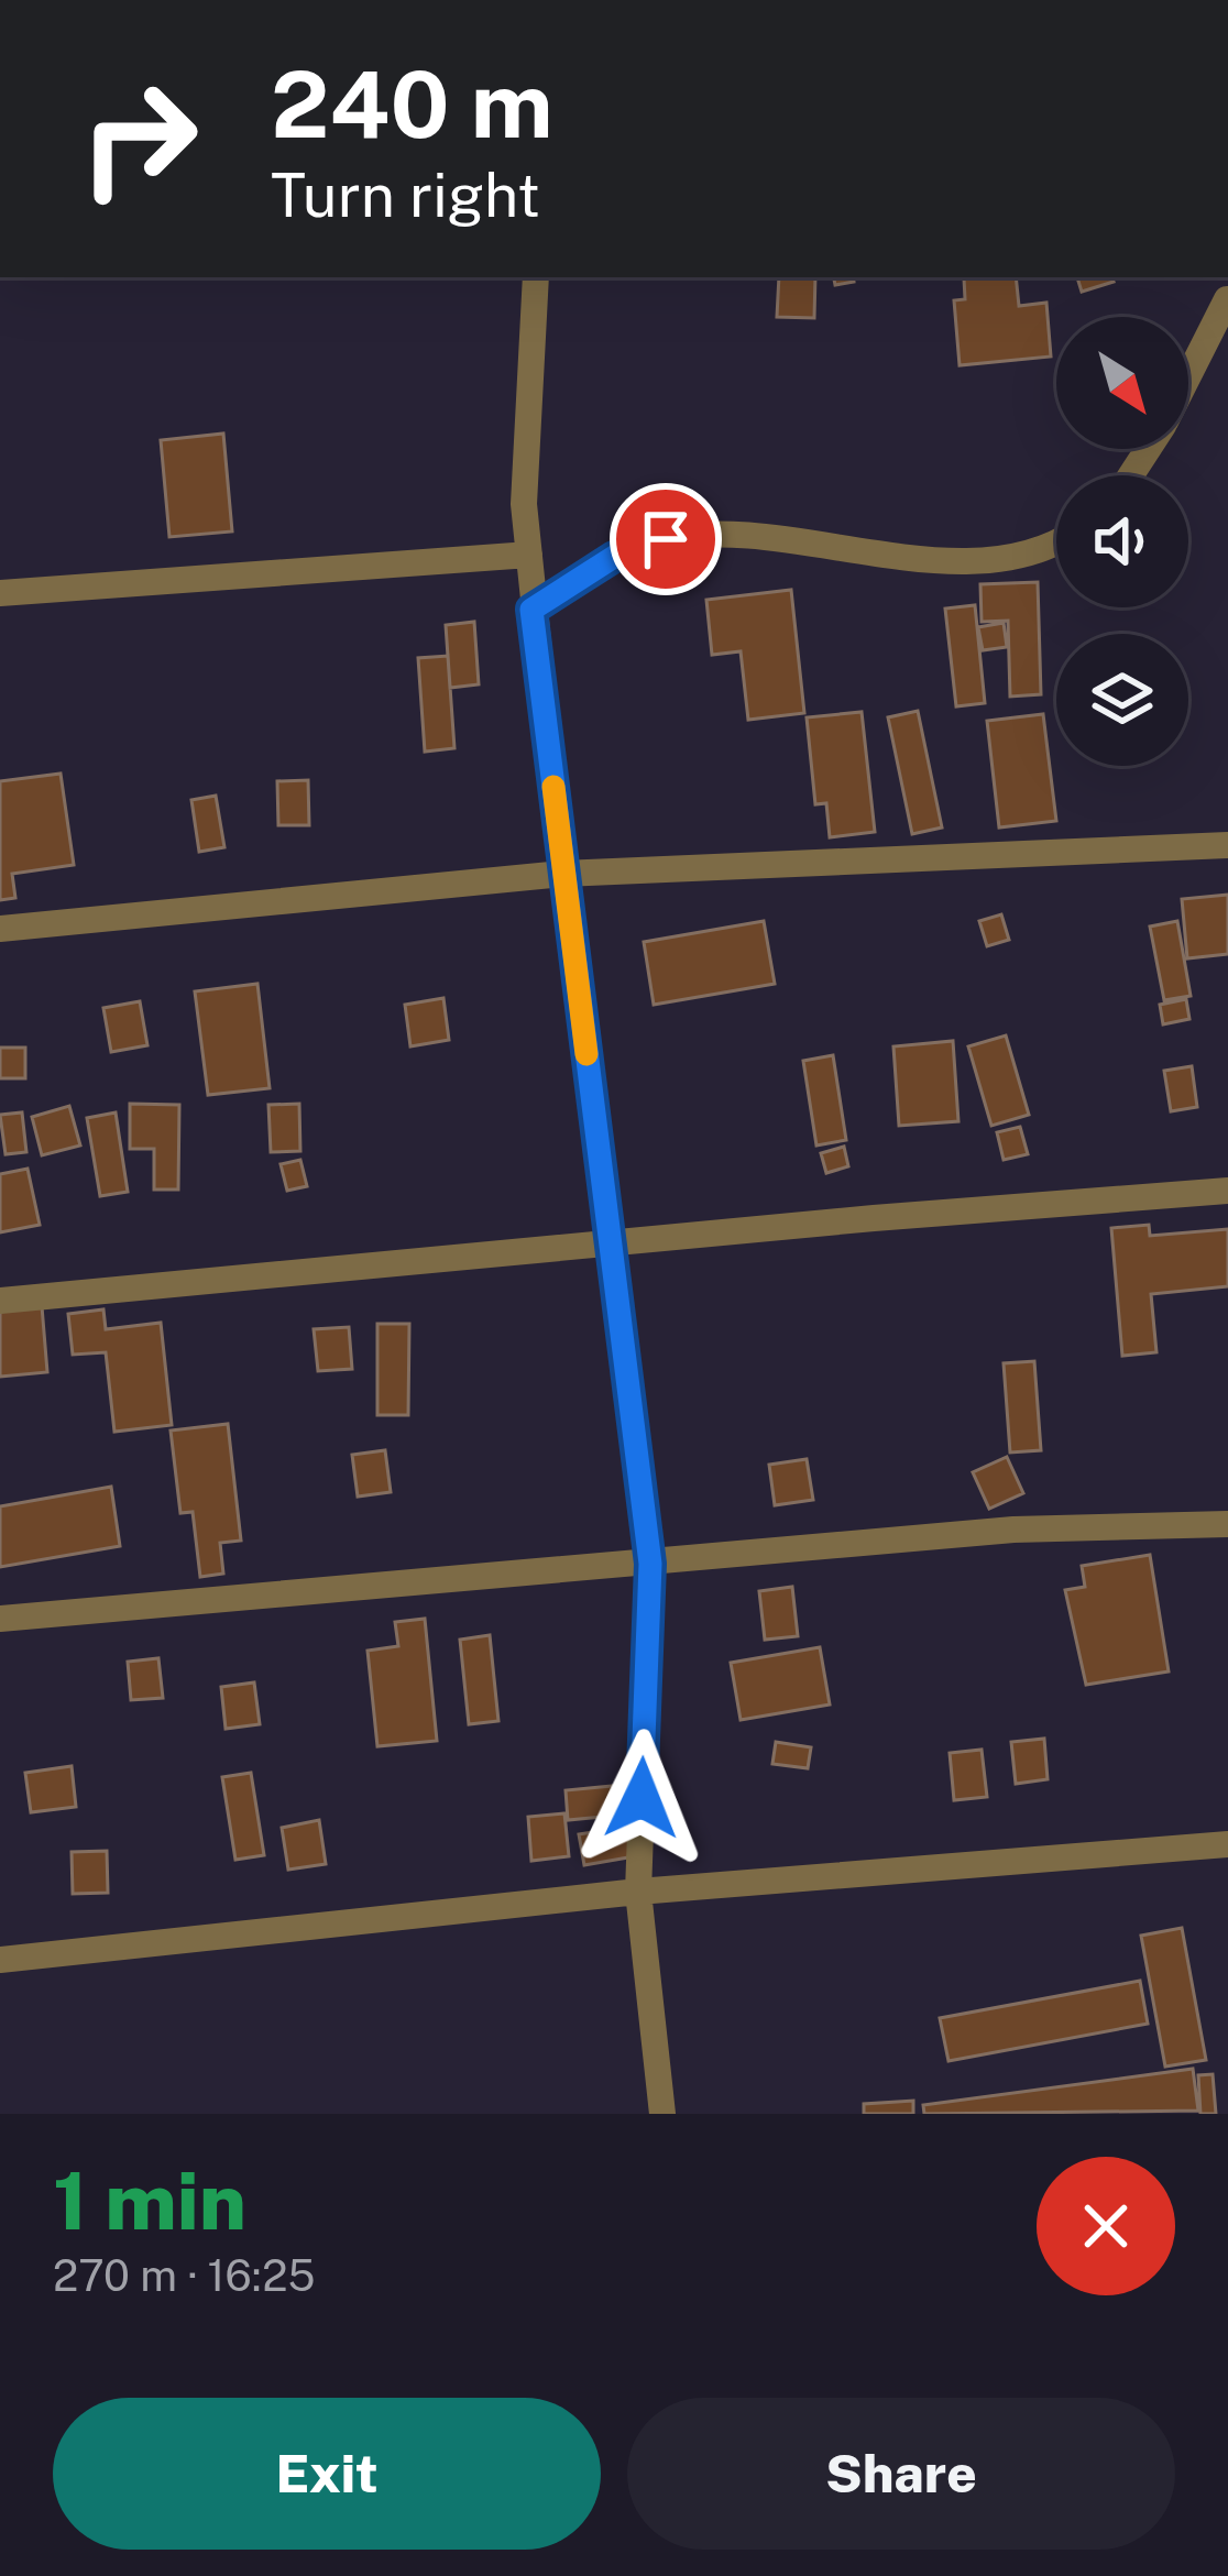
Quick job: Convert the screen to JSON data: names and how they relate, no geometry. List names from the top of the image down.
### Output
{
  "north": "bottom right",
  "page": {
    "turn": ["240 m", "Turn right"],
    "heading": ["1 min", "270 m · 16:25"],
    "buttons": ["Exit", "Share"]
  }
}
